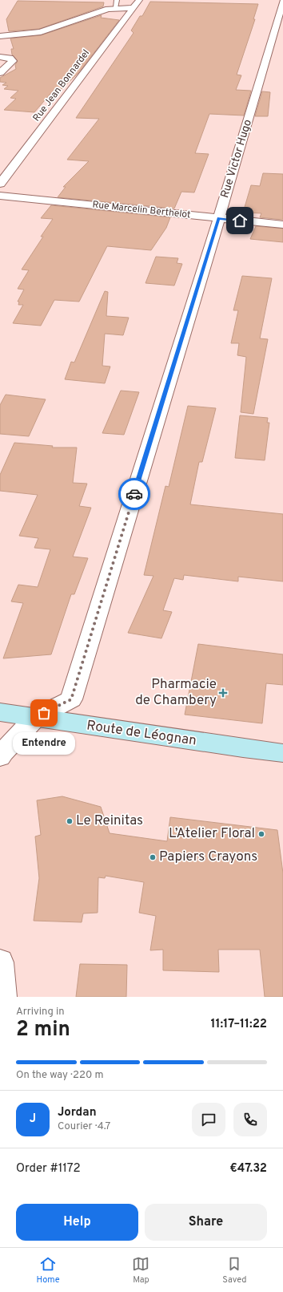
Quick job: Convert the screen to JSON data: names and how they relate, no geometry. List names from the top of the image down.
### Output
{
  "streets": {
    "main road": ["Route de Léognan"],
    "street": ["Rue Jean Bonnardel", "Rue Victor Hugo", "Rue Marcelin Berthelot"]
  },
  "crossings": [
    ["Rue Victor Hugo", "Rue Marcelin Berthelot"],
    ["Rue Victor Hugo", "Route de Léognan"]
  ],
  "places": {
    "health": ["Pharmacie de Chambery"],
    "other": [
      "Entendre",
      "Le Reinitas",
      "L’Atelier Floral",
      "Papiers Crayons"
    ]
  },
  "page": {
    "bubble": "Entendre",
    "heading": ["2 min", "Arriving in", "11:17–11:22"],
    "panel": [
      "Jordan",
      "Courier · 4.7",
      "Order #1172",
      "€47.32"
    ],
    "bar": "On the way · 220 m",
    "round": "J",
    "buttons": ["Help", "Share"],
    "tabs": ["Home", "Map", "Saved"]
  }
}
